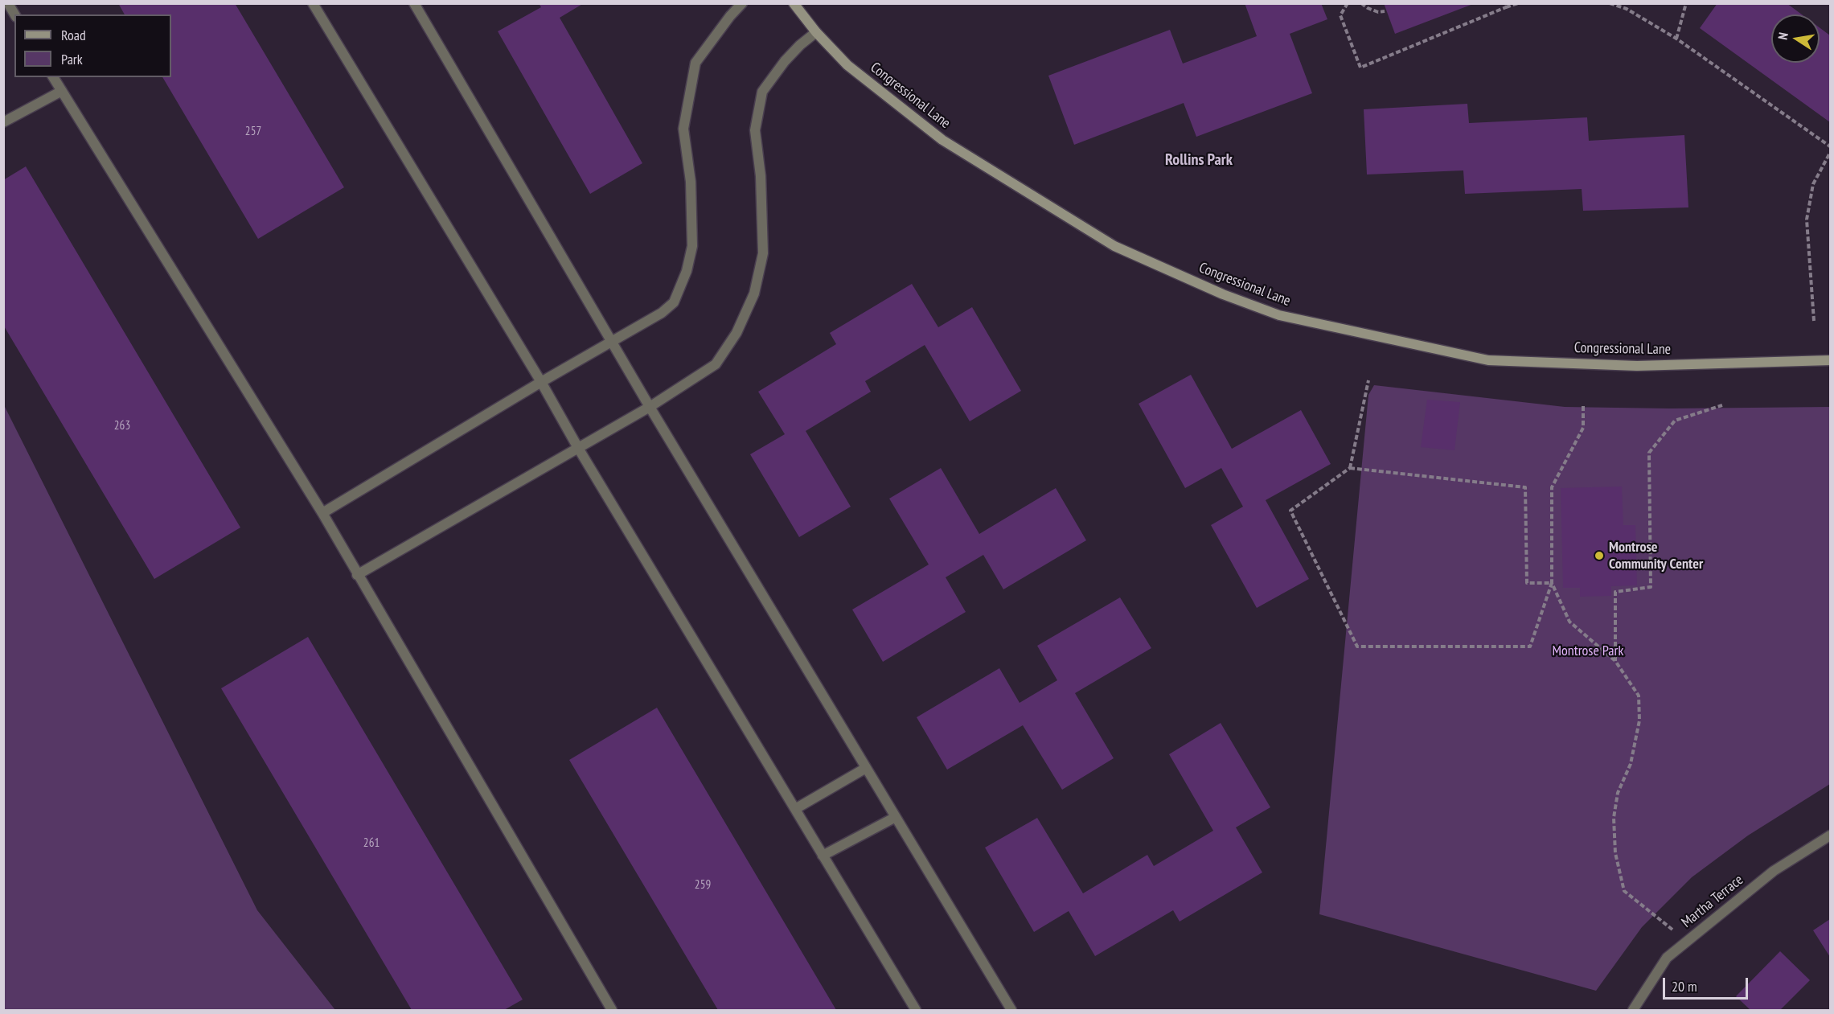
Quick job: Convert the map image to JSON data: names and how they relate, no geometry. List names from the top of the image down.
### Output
{
  "streets": {
    "street": ["Congressional Lane", "Martha Terrace"]
  },
  "districts": ["Rollins Park"],
  "parks": ["Montrose Park"],
  "places": ["Montrose Community Center"],
  "house_numbers": [
    "257",
    "263",
    "261",
    "259"
  ],
  "legend": ["Road", "Park"],
  "scale_bar": "20 m",
  "north": "left"
}
